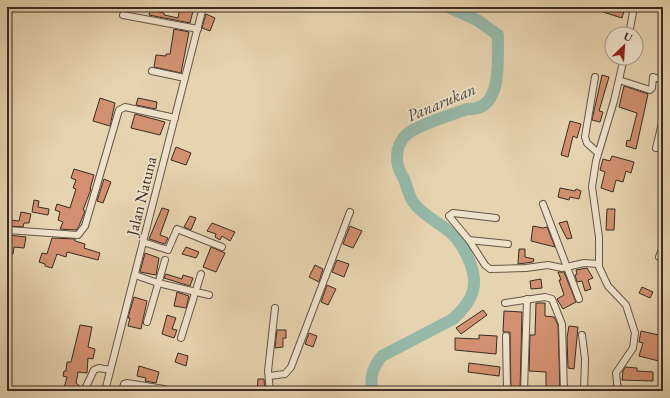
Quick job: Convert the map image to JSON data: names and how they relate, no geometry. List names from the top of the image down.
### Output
{
  "streets": {
    "street": ["Jalan Natuna"]
  },
  "water": ["Panarukan"],
  "north": "top right"
}
